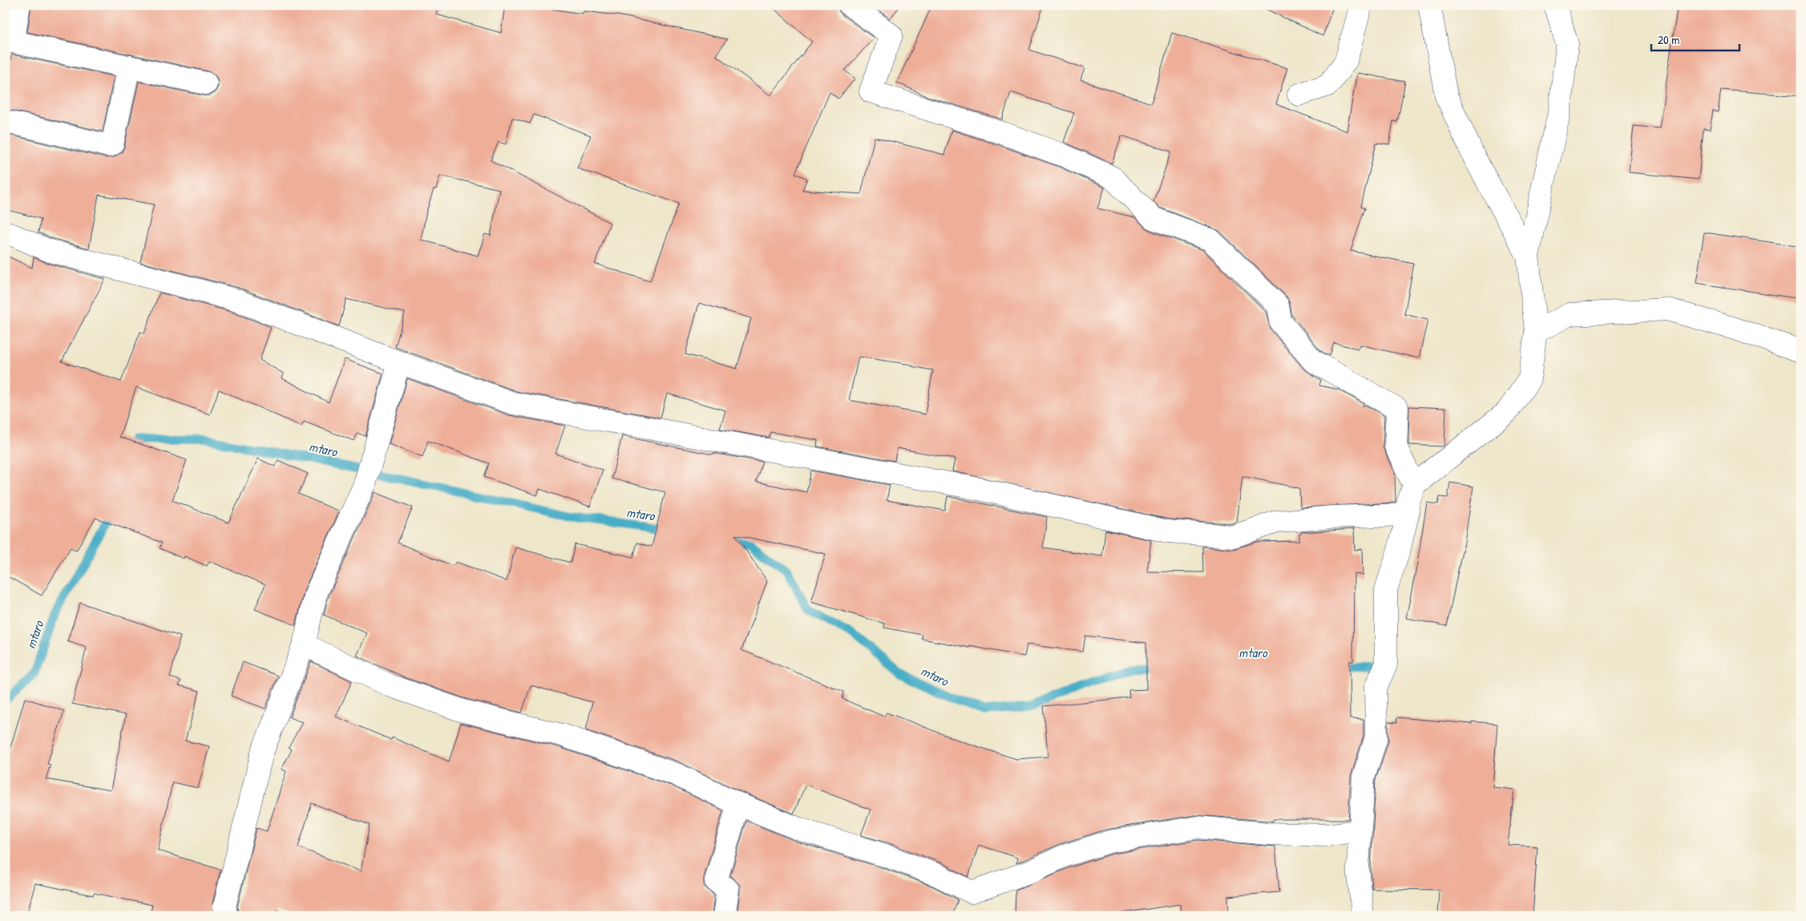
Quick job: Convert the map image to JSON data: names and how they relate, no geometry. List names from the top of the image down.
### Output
{
  "water": ["mtaro"],
  "scale_bar": "20 m"
}
